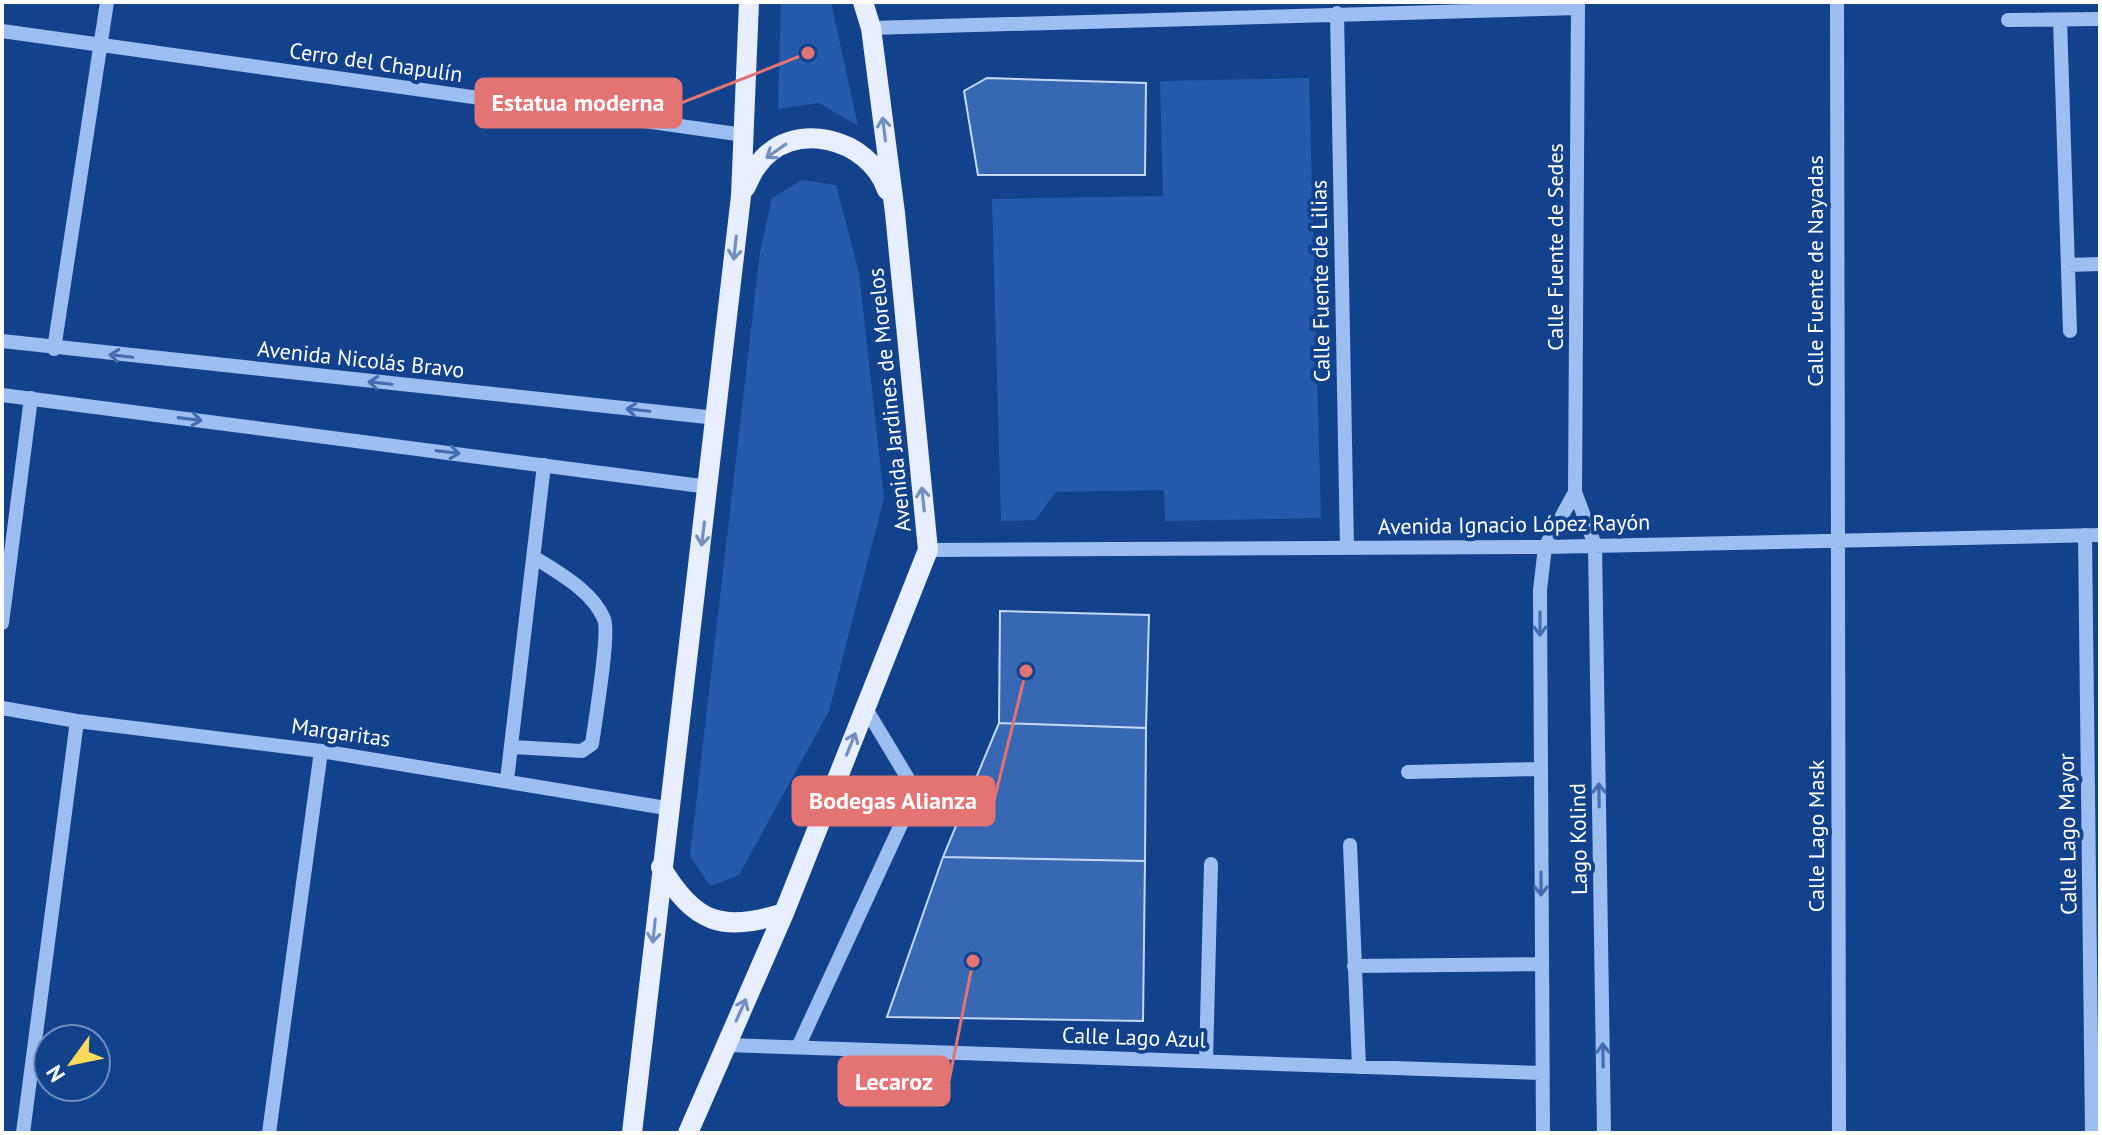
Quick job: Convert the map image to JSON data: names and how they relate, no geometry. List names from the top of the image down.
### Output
{
  "streets": {
    "main road": ["Avenida Jardines de Morelos"],
    "street": [
      "Cerro del Chapulín",
      "Calle Fuente de Sedes",
      "Calle Fuente de Nayadas",
      "Calle Fuente de Lilias",
      "Avenida Nicolás Bravo",
      "Avenida Ignacio López Rayón",
      "Margaritas",
      "Calle Lago Mayor",
      "Calle Lago Mask",
      "Lago Kolind",
      "Calle Lago Azul"
    ]
  },
  "crossings": [
    ["Calle Fuente de Sedes", "Avenida Ignacio López Rayón"],
    ["Calle Fuente de Sedes", "Lago Kolind"],
    ["Calle Fuente de Nayadas", "Avenida Ignacio López Rayón"],
    ["Calle Fuente de Nayadas", "Calle Lago Mask"],
    ["Calle Fuente de Lilias", "Avenida Ignacio López Rayón"],
    ["Avenida Jardines de Morelos", "Avenida Ignacio López Rayón"],
    ["Avenida Jardines de Morelos", "Calle Lago Azul"],
    ["Avenida Ignacio López Rayón", "Calle Lago Mayor"],
    ["Avenida Ignacio López Rayón", "Calle Lago Mask"],
    ["Avenida Ignacio López Rayón", "Lago Kolind"],
    ["Lago Kolind", "Calle Lago Azul"]
  ],
  "places": ["Estatua moderna", "Bodegas Alianza", "Lecaroz"],
  "north": "bottom left"
}
